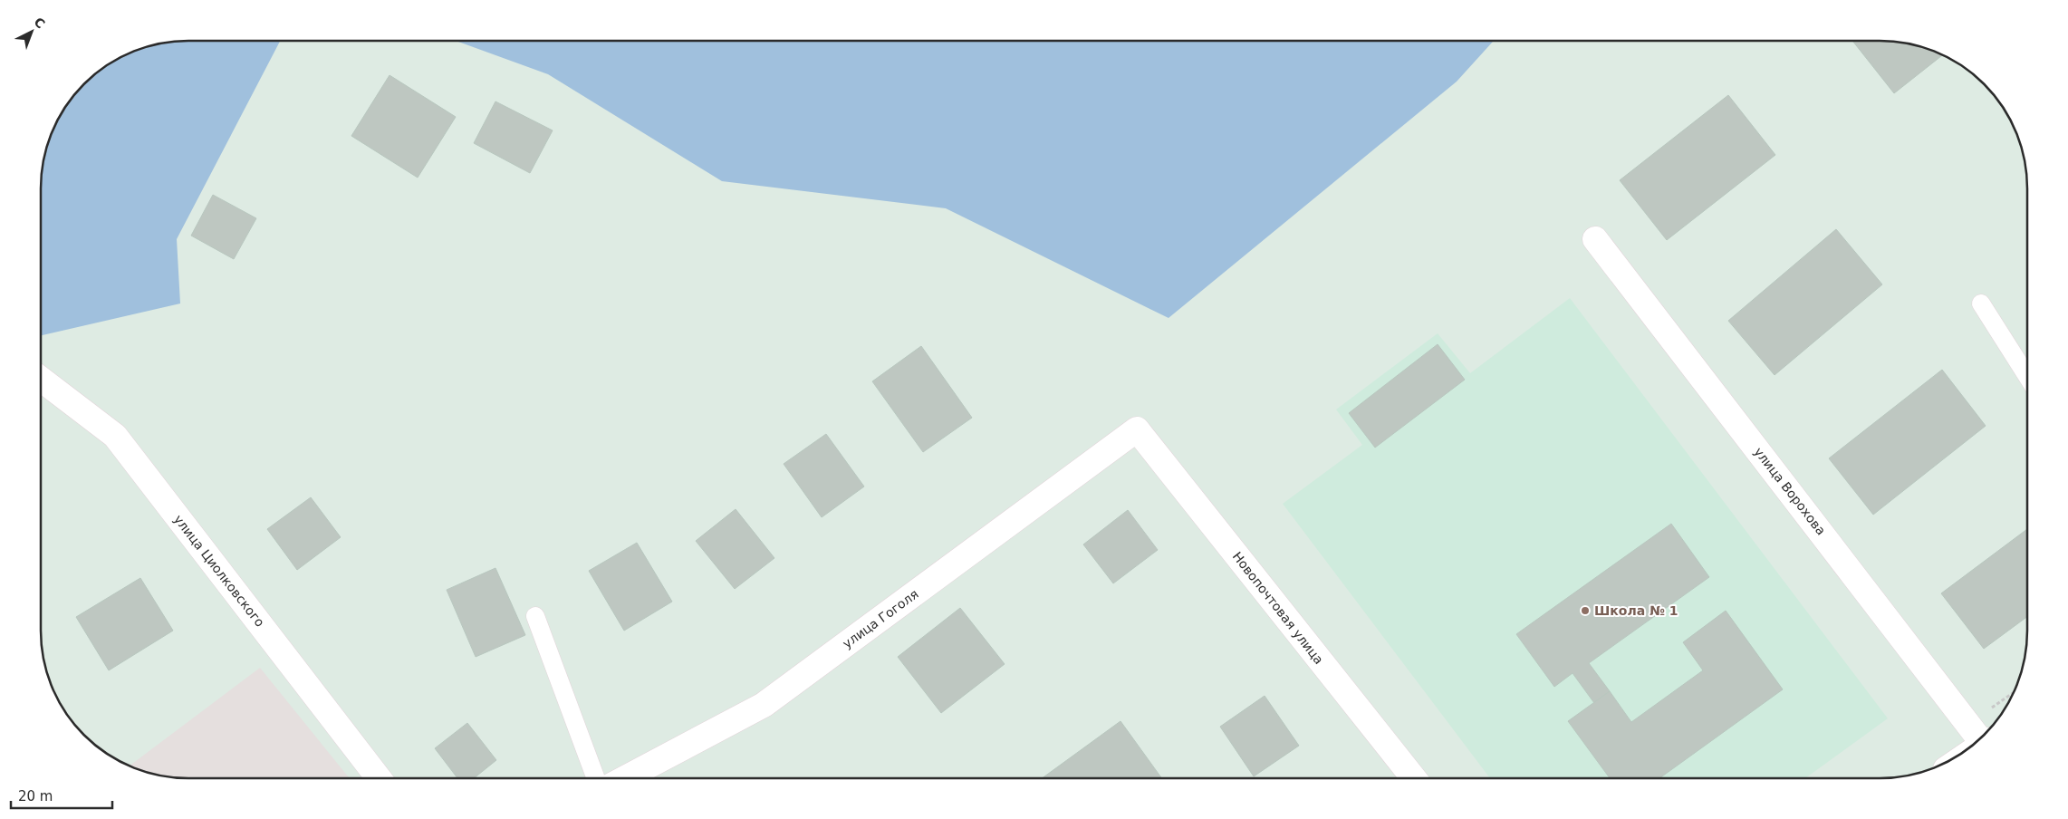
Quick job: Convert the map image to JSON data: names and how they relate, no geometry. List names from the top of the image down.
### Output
{
  "streets": {
    "street": [
      "улица Ворохова",
      "улица Циолковского",
      "Новопочтовая улица",
      "улица Гоголя"
    ]
  },
  "crossings": [
    ["Новопочтовая улица", "улица Гоголя"]
  ],
  "places": ["Школа № 1"],
  "scale_bar": "20 m",
  "north": "top right"
}
